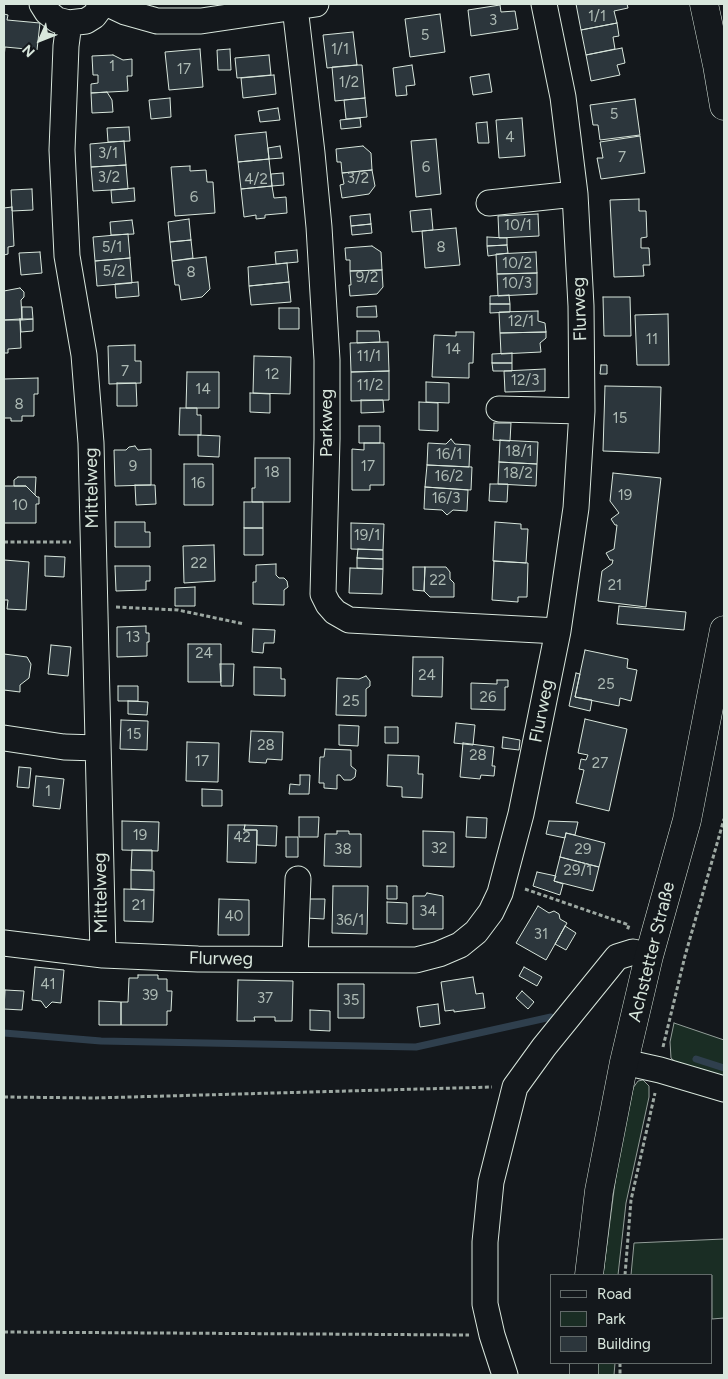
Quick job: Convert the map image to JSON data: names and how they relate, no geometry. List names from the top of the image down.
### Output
{
  "streets": {
    "main road": ["Achstetter Straße"],
    "street": ["Flurweg", "Parkweg", "Mittelweg"]
  },
  "crossings": [
    ["Flurweg", "Parkweg"],
    ["Flurweg", "Mittelweg"]
  ],
  "house_numbers": [
    "1/1",
    "3",
    "5",
    "1/1",
    "1",
    "17",
    "1/2",
    "5",
    "4",
    "3/1",
    "7",
    "6",
    "3/2",
    "3/2",
    "4/2",
    "6",
    "10/1",
    "5/1",
    "8",
    "10/2",
    "5/2",
    "8",
    "9/2",
    "10/3",
    "12/1",
    "11",
    "14",
    "11/1",
    "7",
    "12",
    "12/3",
    "11/2",
    "14",
    "8",
    "15",
    "18/1",
    "16/1",
    "9",
    "17",
    "18",
    "18/2",
    "16/2",
    "16",
    "19",
    "16/3",
    "10",
    "19/1",
    "22",
    "22",
    "21",
    "13",
    "24",
    "24",
    "25",
    "26",
    "25",
    "15",
    "28",
    "28",
    "17",
    "27",
    "1",
    "19",
    "42",
    "32",
    "38",
    "29",
    "29/1",
    "21",
    "34",
    "40",
    "36/1",
    "31",
    "41",
    "39",
    "37",
    "35"
  ],
  "legend": ["Road", "Park", "Building"],
  "north": "bottom left"
}
